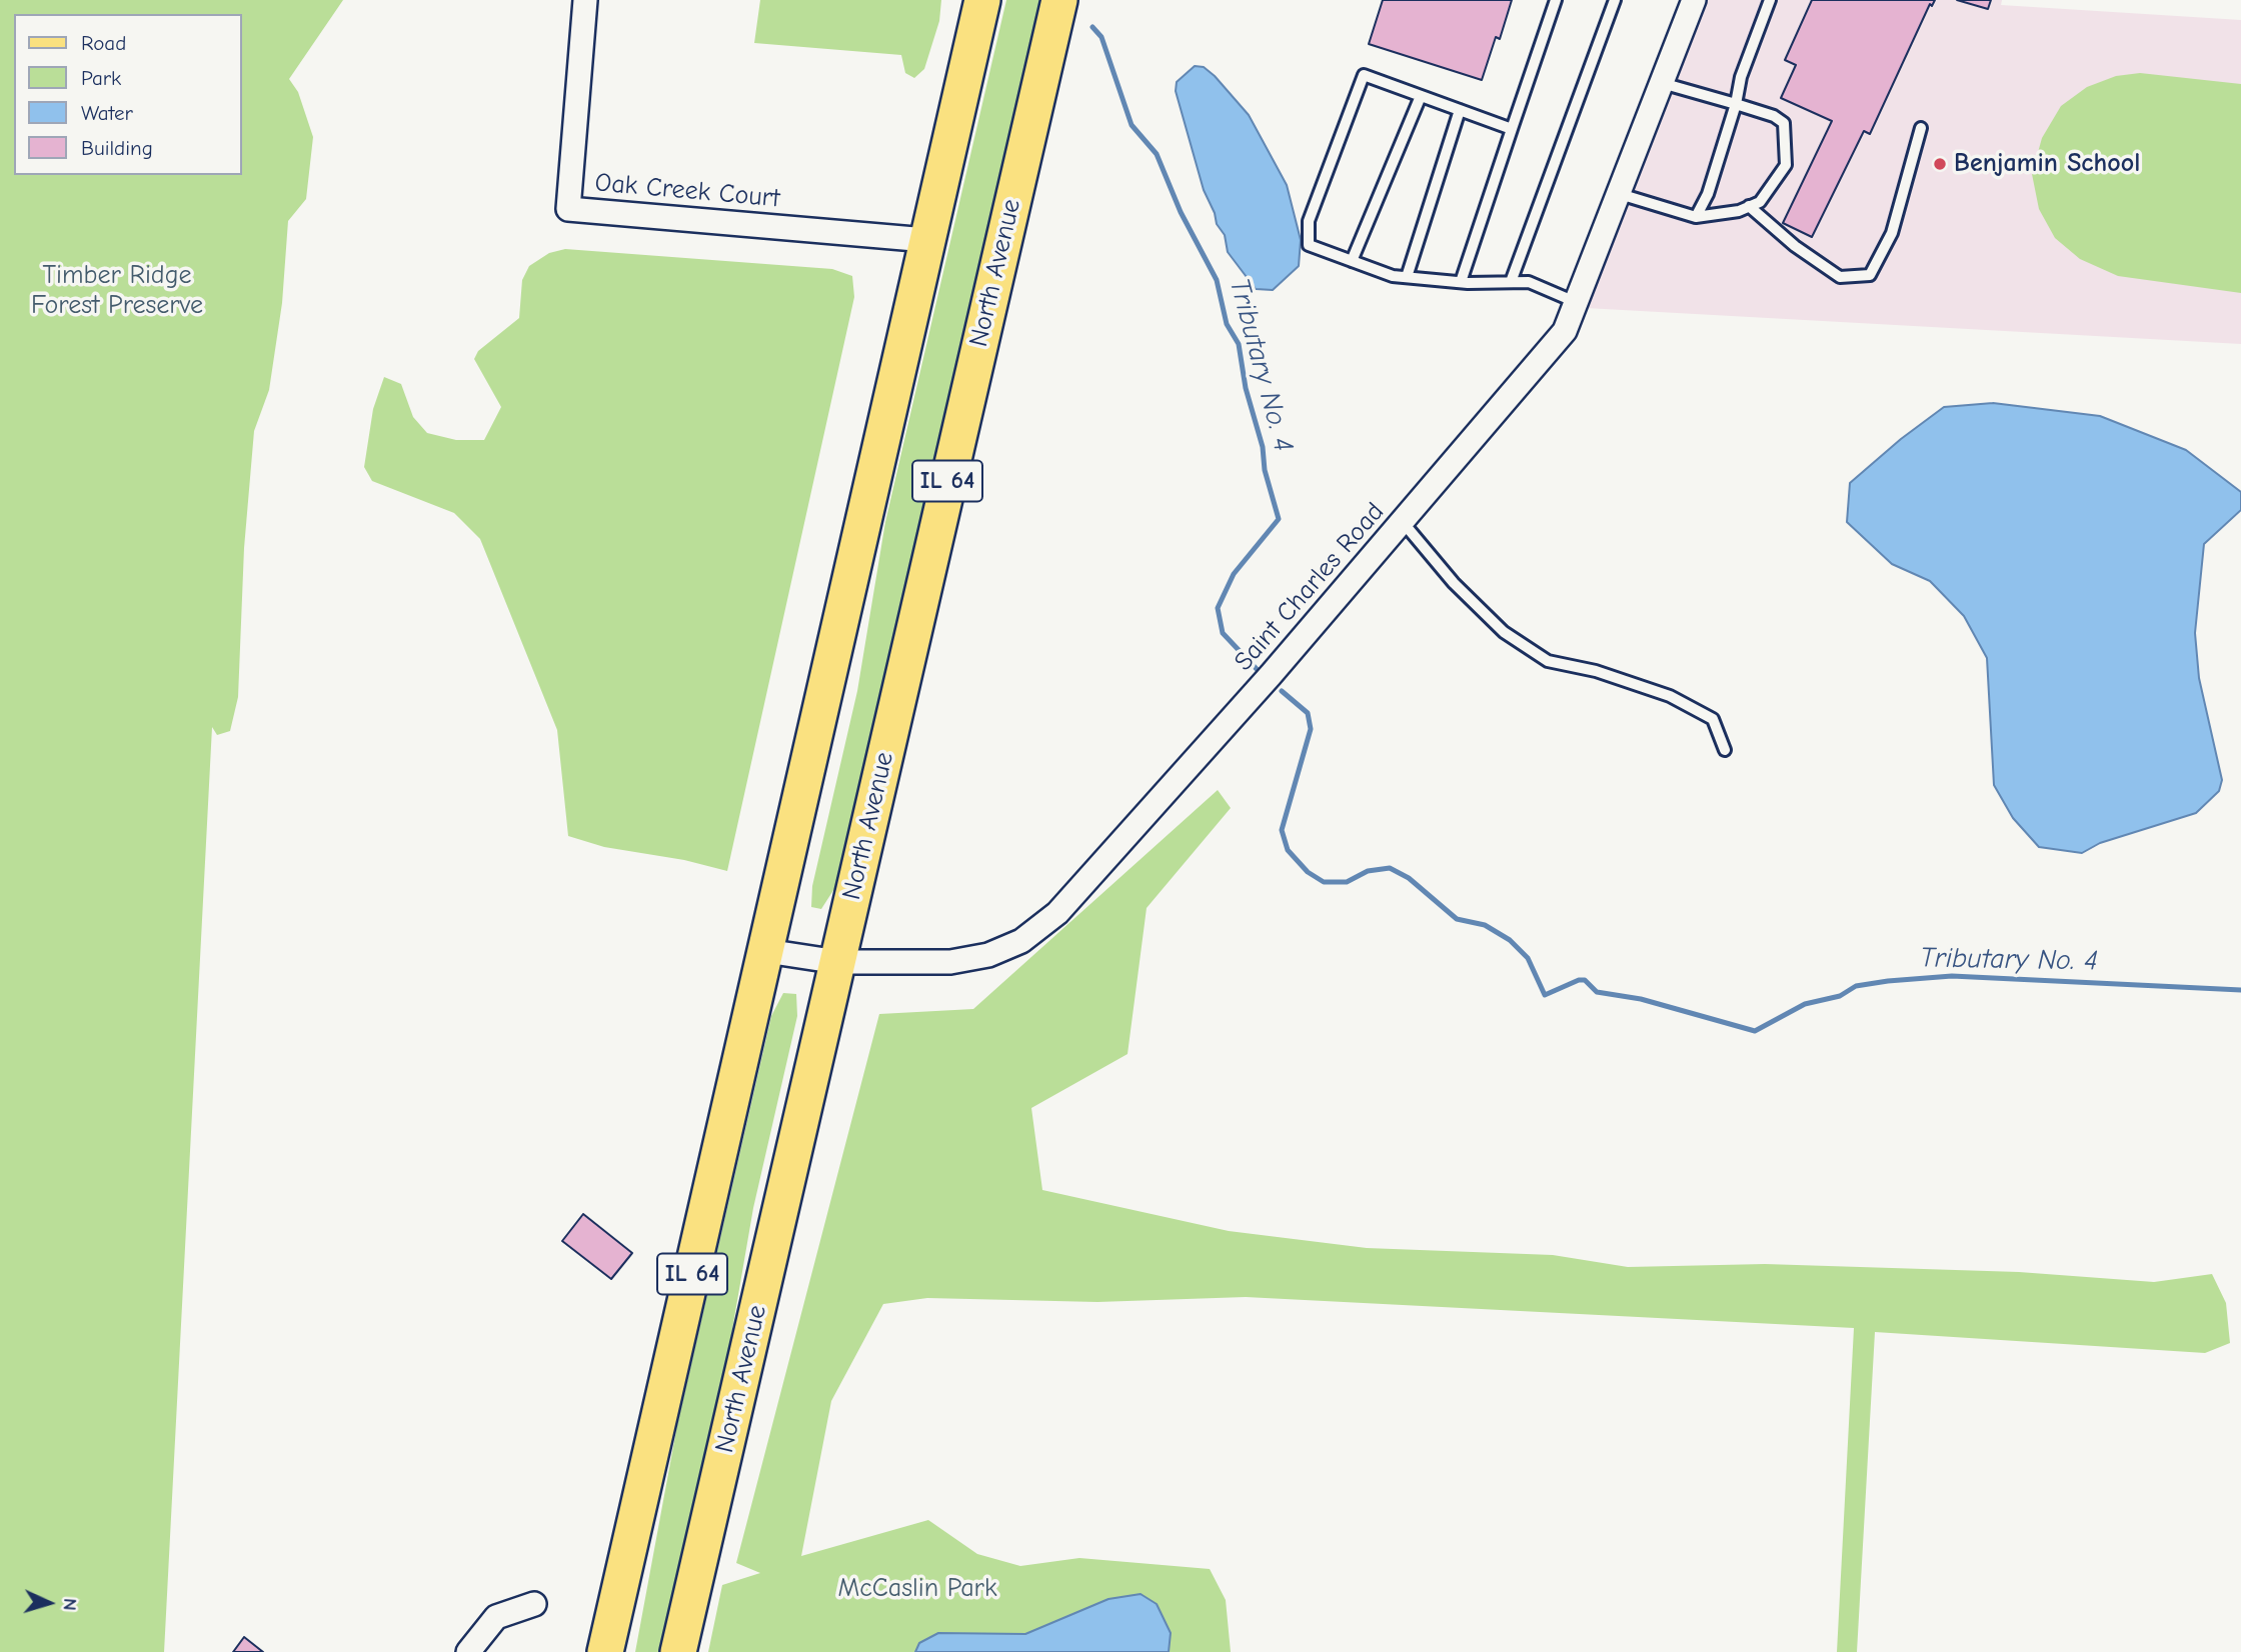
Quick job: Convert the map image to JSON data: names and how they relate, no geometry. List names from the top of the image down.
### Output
{
  "streets": {
    "main road": ["North Avenue", "IL 64"],
    "street": ["Oak Creek Court", "Saint Charles Road"]
  },
  "crossings": [
    ["Oak Creek Court", "IL 64"],
    ["North Avenue", "Saint Charles Road"],
    ["IL 64", "Saint Charles Road"]
  ],
  "water": ["Tributary No. 4"],
  "parks": ["Timber Ridge Forest Preserve", "McCaslin Park"],
  "places": ["Benjamin School"],
  "legend": [
    "Road",
    "Park",
    "Water",
    "Building"
  ],
  "north": "right"
}
